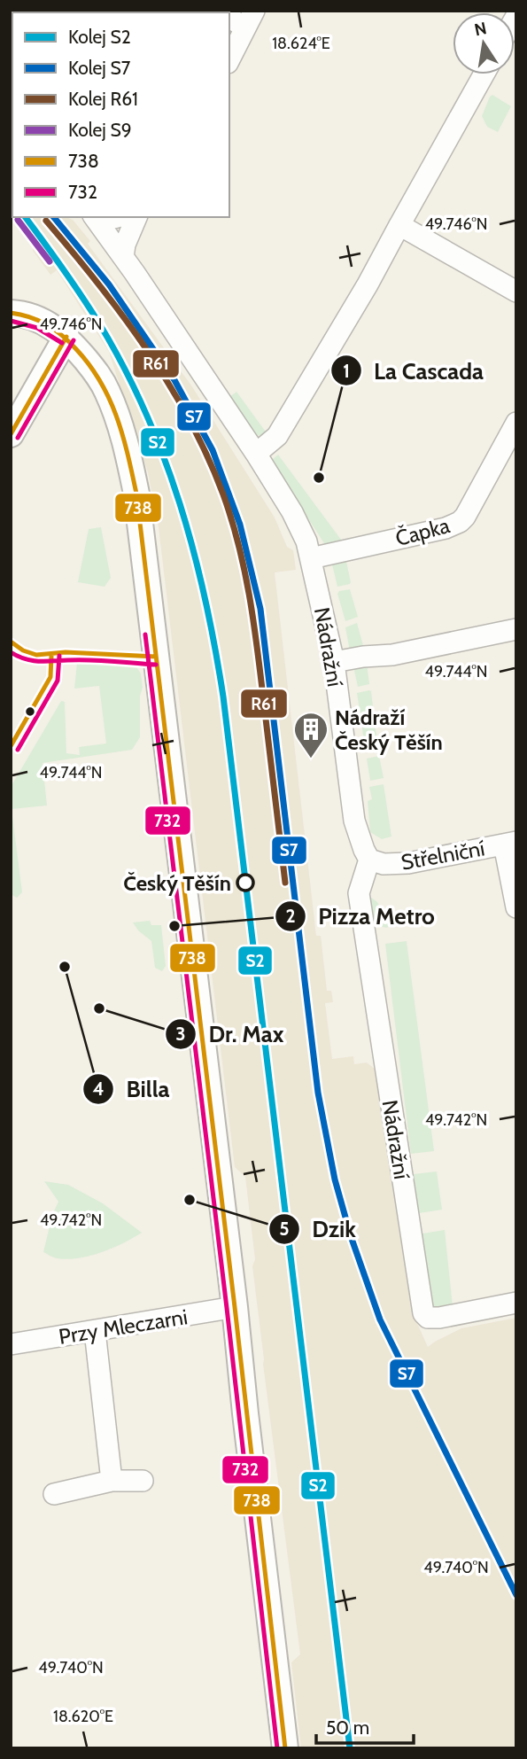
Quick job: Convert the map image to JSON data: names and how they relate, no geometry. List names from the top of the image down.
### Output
{
  "streets": {
    "street": [
      "Čapka",
      "Nádražní",
      "Střelniční",
      "Przy Mleczarni"
    ]
  },
  "crossings": [
    ["Čapka", "Nádražní"],
    ["Nádražní", "Střelniční"]
  ],
  "places": {
    "other": [
      "La Cascada",
      "Český Těšín",
      "Pizza Metro",
      "Billa",
      "Dr. Max",
      "Dzik"
    ],
    "building": ["Nádraží Český Těšín"]
  },
  "lines": [
    "rail line S2",
    "rail line S7",
    "rail line S9",
    "rail line R61",
    "transit line 738",
    "transit line 732"
  ],
  "legend": [
    "Kolej S2",
    "Kolej S7",
    "Kolej R61",
    "Kolej S9",
    "738",
    "732"
  ],
  "scale_bar": "50 m",
  "north": "top",
  "coordinates": [
    "18.624°E",
    "49.746°N",
    "49.744°N",
    "49.742°N",
    "49.740°N",
    "18.620°E"
  ]
}
